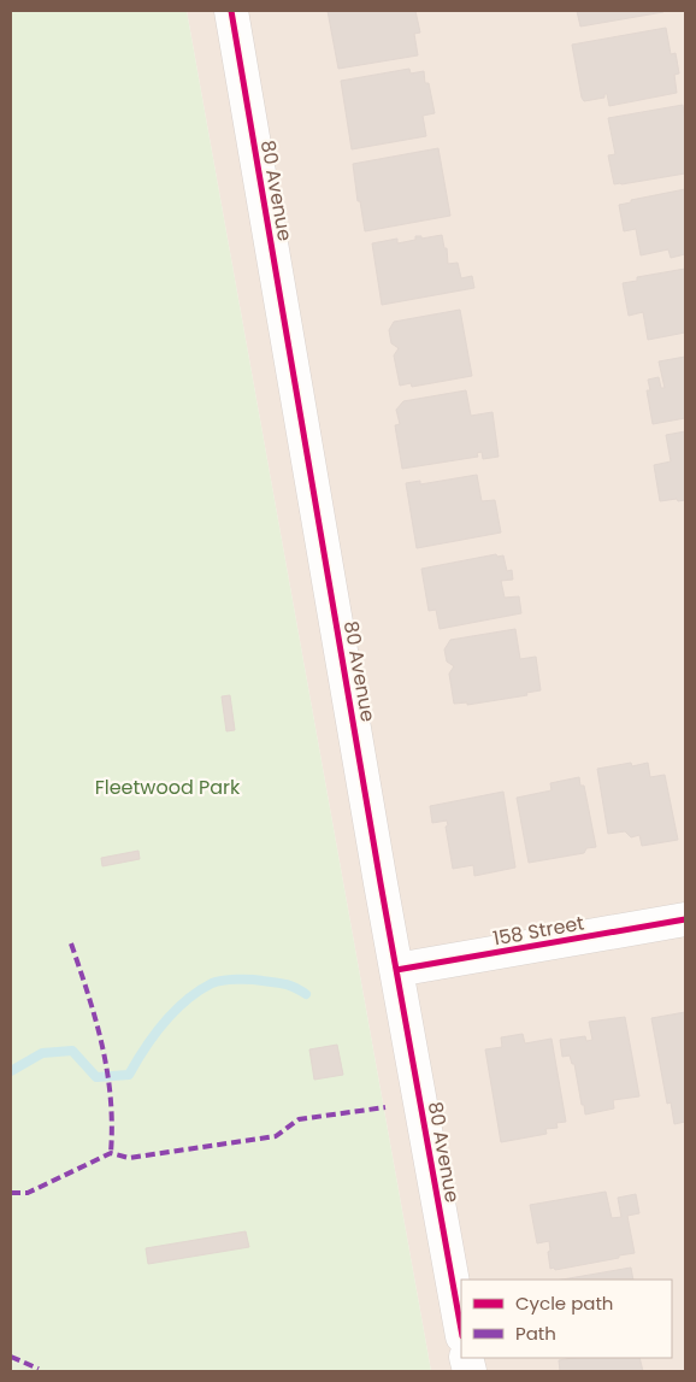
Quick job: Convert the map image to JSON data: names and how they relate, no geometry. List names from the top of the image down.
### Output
{
  "streets": {
    "street": ["80 Avenue", "158 Street"]
  },
  "crossings": [
    ["80 Avenue", "158 Street"]
  ],
  "parks": ["Fleetwood Park"],
  "legend": ["Cycle path", "Path"]
}
